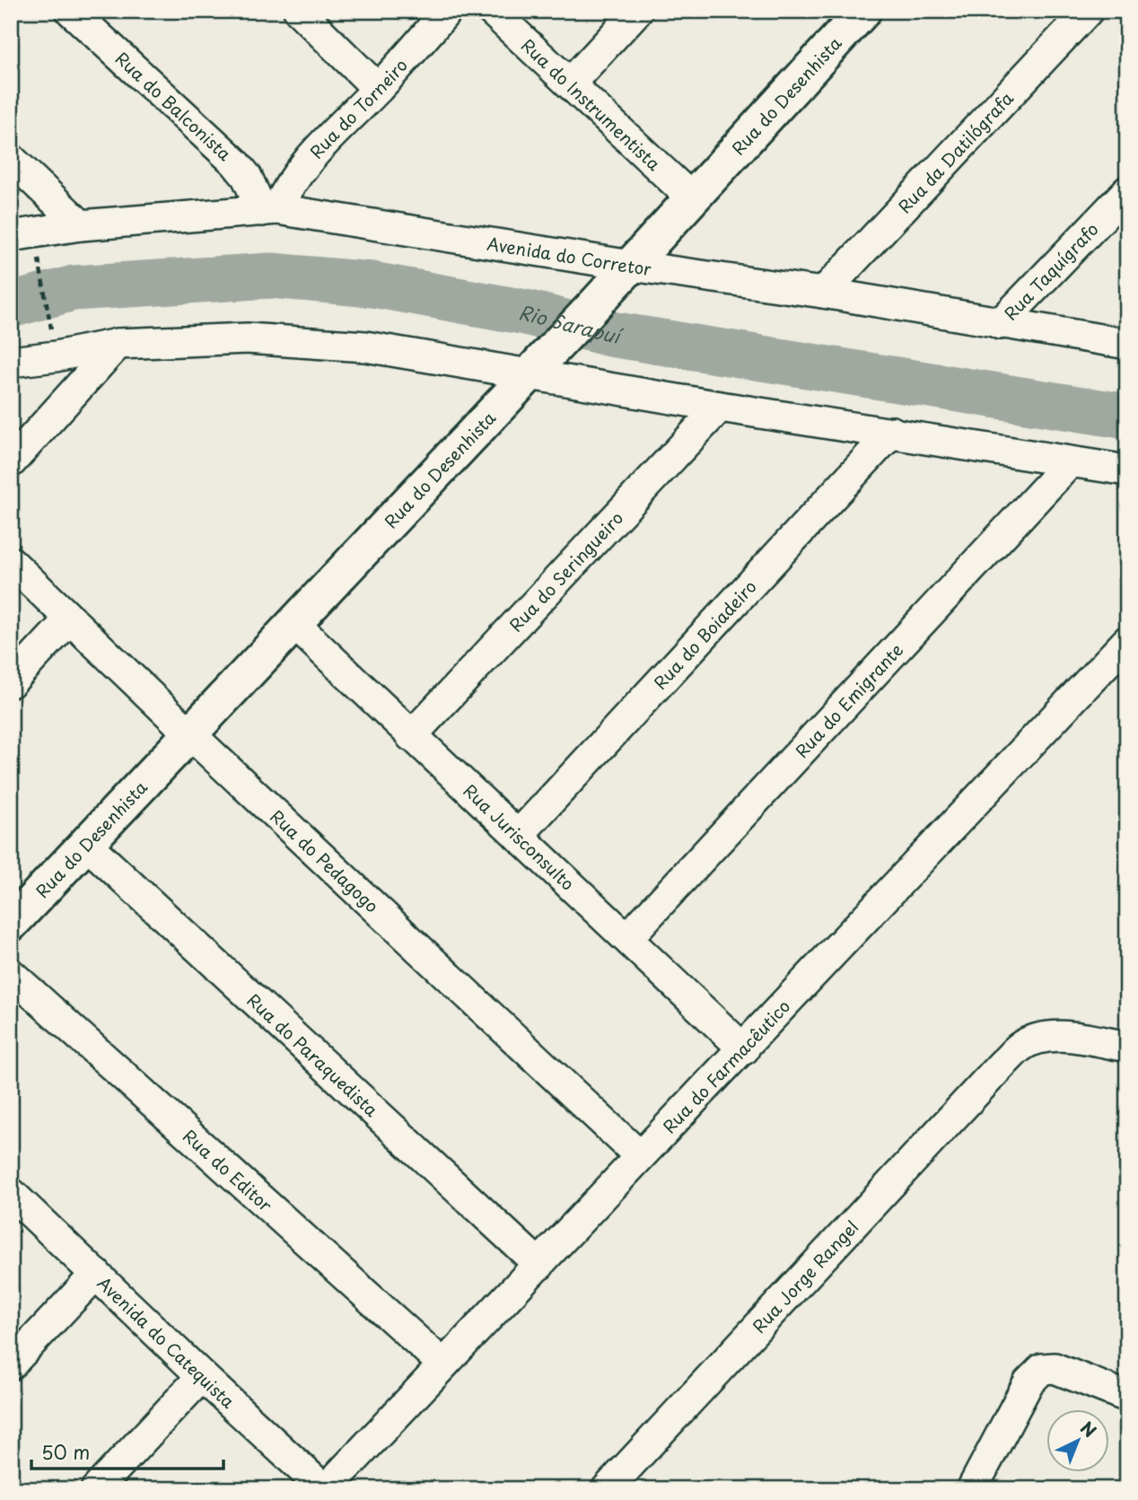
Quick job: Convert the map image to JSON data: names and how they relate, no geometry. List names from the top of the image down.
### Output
{
  "streets": {
    "street": [
      "Rua do Desenhista",
      "Rua do Instrumentista",
      "Rua do Balconista",
      "Rua do Torneiro",
      "Rua da Datilógrafa",
      "Avenida do Corretor",
      "Rua Taquígrafo",
      "Rua do Seringueiro",
      "Rua do Boiadeiro",
      "Rua do Emigrante",
      "Rua Jurisconsulto",
      "Rua do Pedagogo",
      "Rua do Paraquedista",
      "Rua do Farmacêutico",
      "Rua do Editor",
      "Rua Jorge Rangel",
      "Avenida do Catequista"
    ]
  },
  "crossings": [
    ["Rua do Desenhista", "Rua do Instrumentista"],
    ["Rua do Desenhista", "Avenida do Corretor"],
    ["Rua do Desenhista", "Rua Jurisconsulto"],
    ["Rua do Desenhista", "Rua do Pedagogo"],
    ["Rua do Desenhista", "Rua do Paraquedista"],
    ["Rua do Balconista", "Rua do Torneiro"],
    ["Rua do Balconista", "Avenida do Corretor"],
    ["Rua do Torneiro", "Avenida do Corretor"],
    ["Rua da Datilógrafa", "Avenida do Corretor"],
    ["Avenida do Corretor", "Rua Taquígrafo"],
    ["Rua do Seringueiro", "Rua Jurisconsulto"],
    ["Rua do Boiadeiro", "Rua Jurisconsulto"],
    ["Rua do Emigrante", "Rua Jurisconsulto"],
    ["Rua Jurisconsulto", "Rua do Farmacêutico"],
    ["Rua do Pedagogo", "Rua do Farmacêutico"],
    ["Rua do Paraquedista", "Rua do Farmacêutico"],
    ["Rua do Farmacêutico", "Rua do Editor"],
    ["Rua do Farmacêutico", "Avenida do Catequista"]
  ],
  "water": ["Rio Sarapuí"],
  "scale_bar": "50 m",
  "north": "top right"
}
